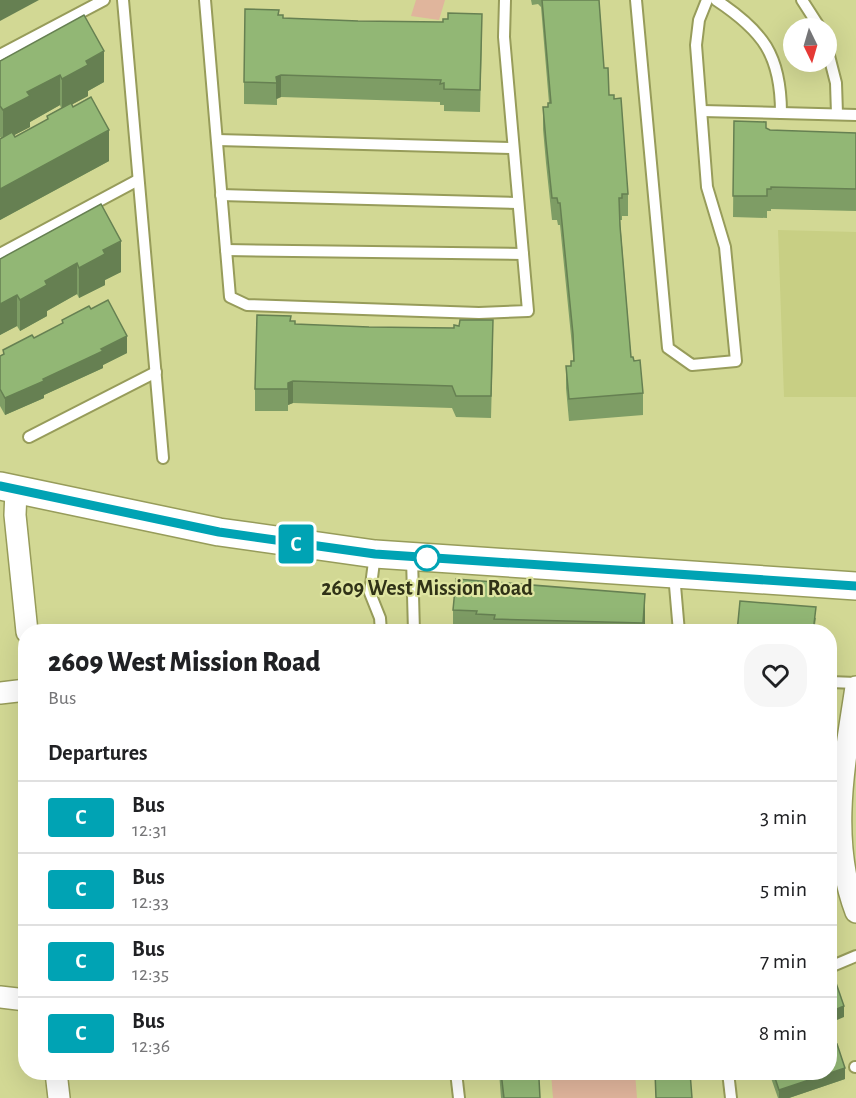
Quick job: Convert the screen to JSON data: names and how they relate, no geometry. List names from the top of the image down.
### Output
{
  "places": ["2609 West Mission Road"],
  "lines": ["bus line C"],
  "north": "bottom",
  "page": {
    "on_map": "C",
    "heading": [
      ["2609 West Mission Road", "Bus"],
      "Departures"
    ],
    "list": [
      {
        "mark": "C",
        "name": "Bus",
        "note": "12:31",
        "value": "3 min"
      },
      {
        "mark": "C",
        "name": "Bus",
        "note": "12:33",
        "value": "5 min"
      },
      {
        "mark": "C",
        "name": "Bus",
        "note": "12:35",
        "value": "7 min"
      },
      {
        "mark": "C",
        "name": "Bus",
        "note": "12:36",
        "value": "8 min"
      }
    ]
  }
}
